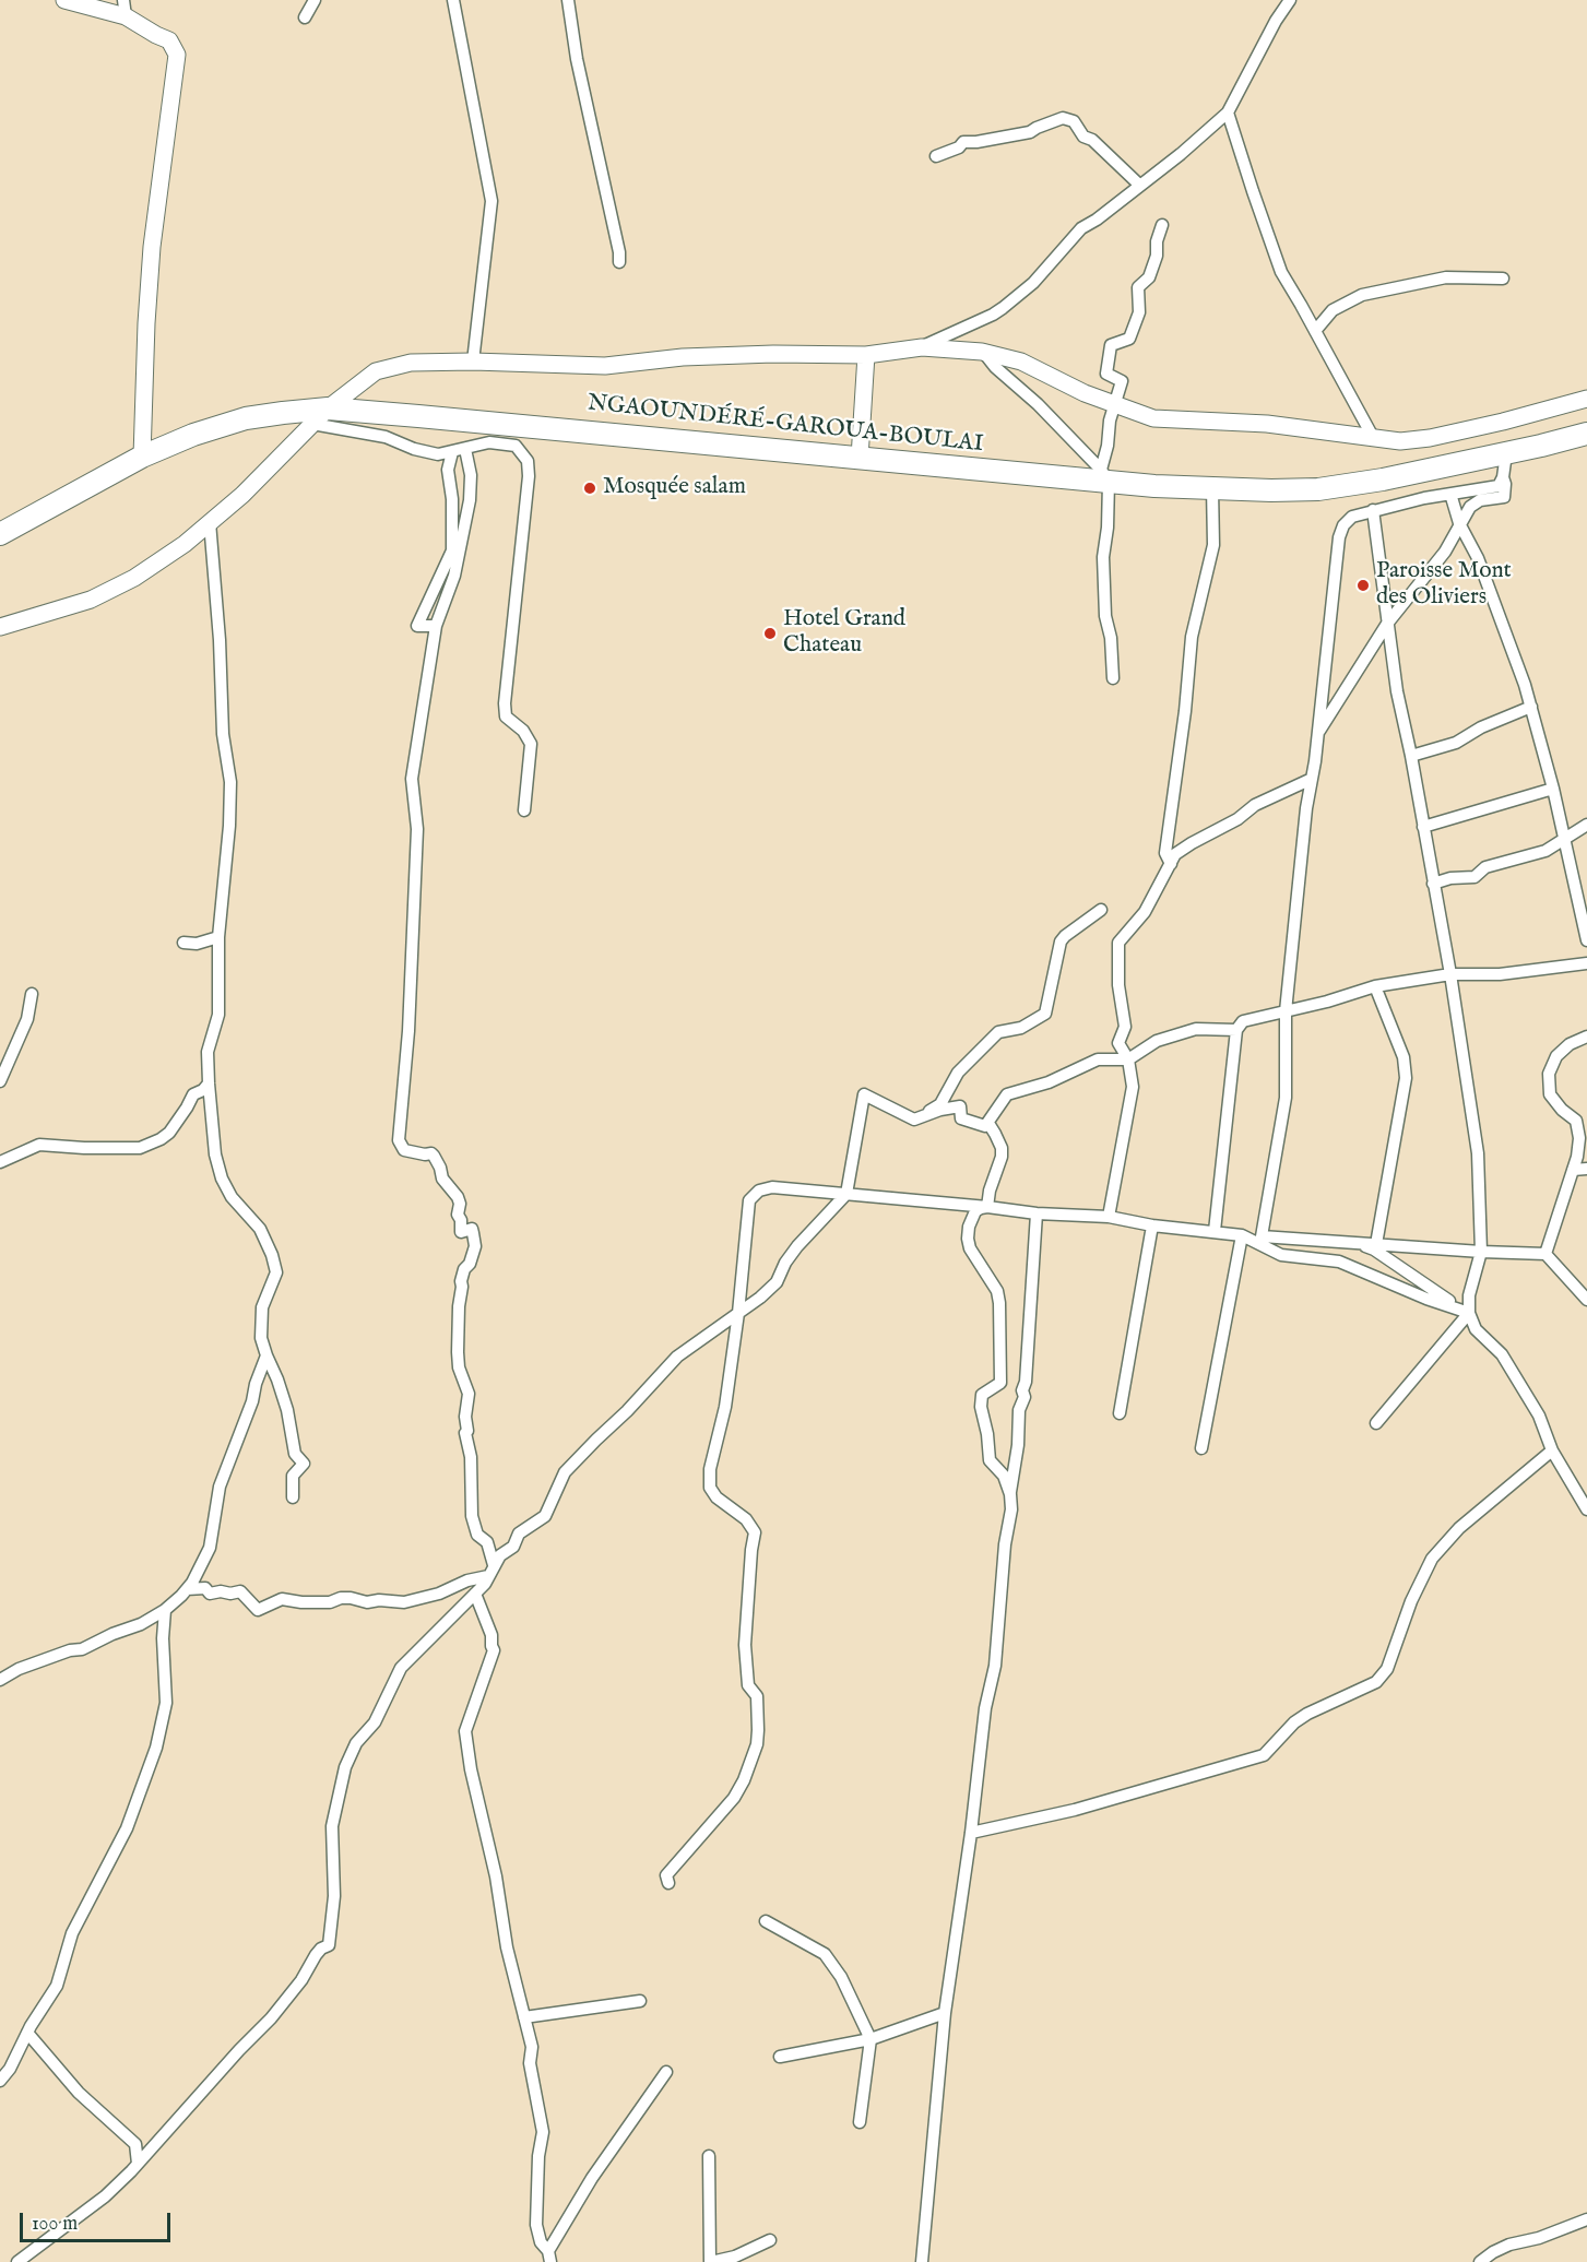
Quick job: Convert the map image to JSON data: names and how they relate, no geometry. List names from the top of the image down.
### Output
{
  "streets": {
    "highway": ["NGAOUNDÉRÉ-GAROUA-BOULAI"]
  },
  "places": ["Mosquée salam", "Paroisse Mont des Oliviers", "Hotel Grand Chateau"],
  "scale_bar": "100 m"
}
